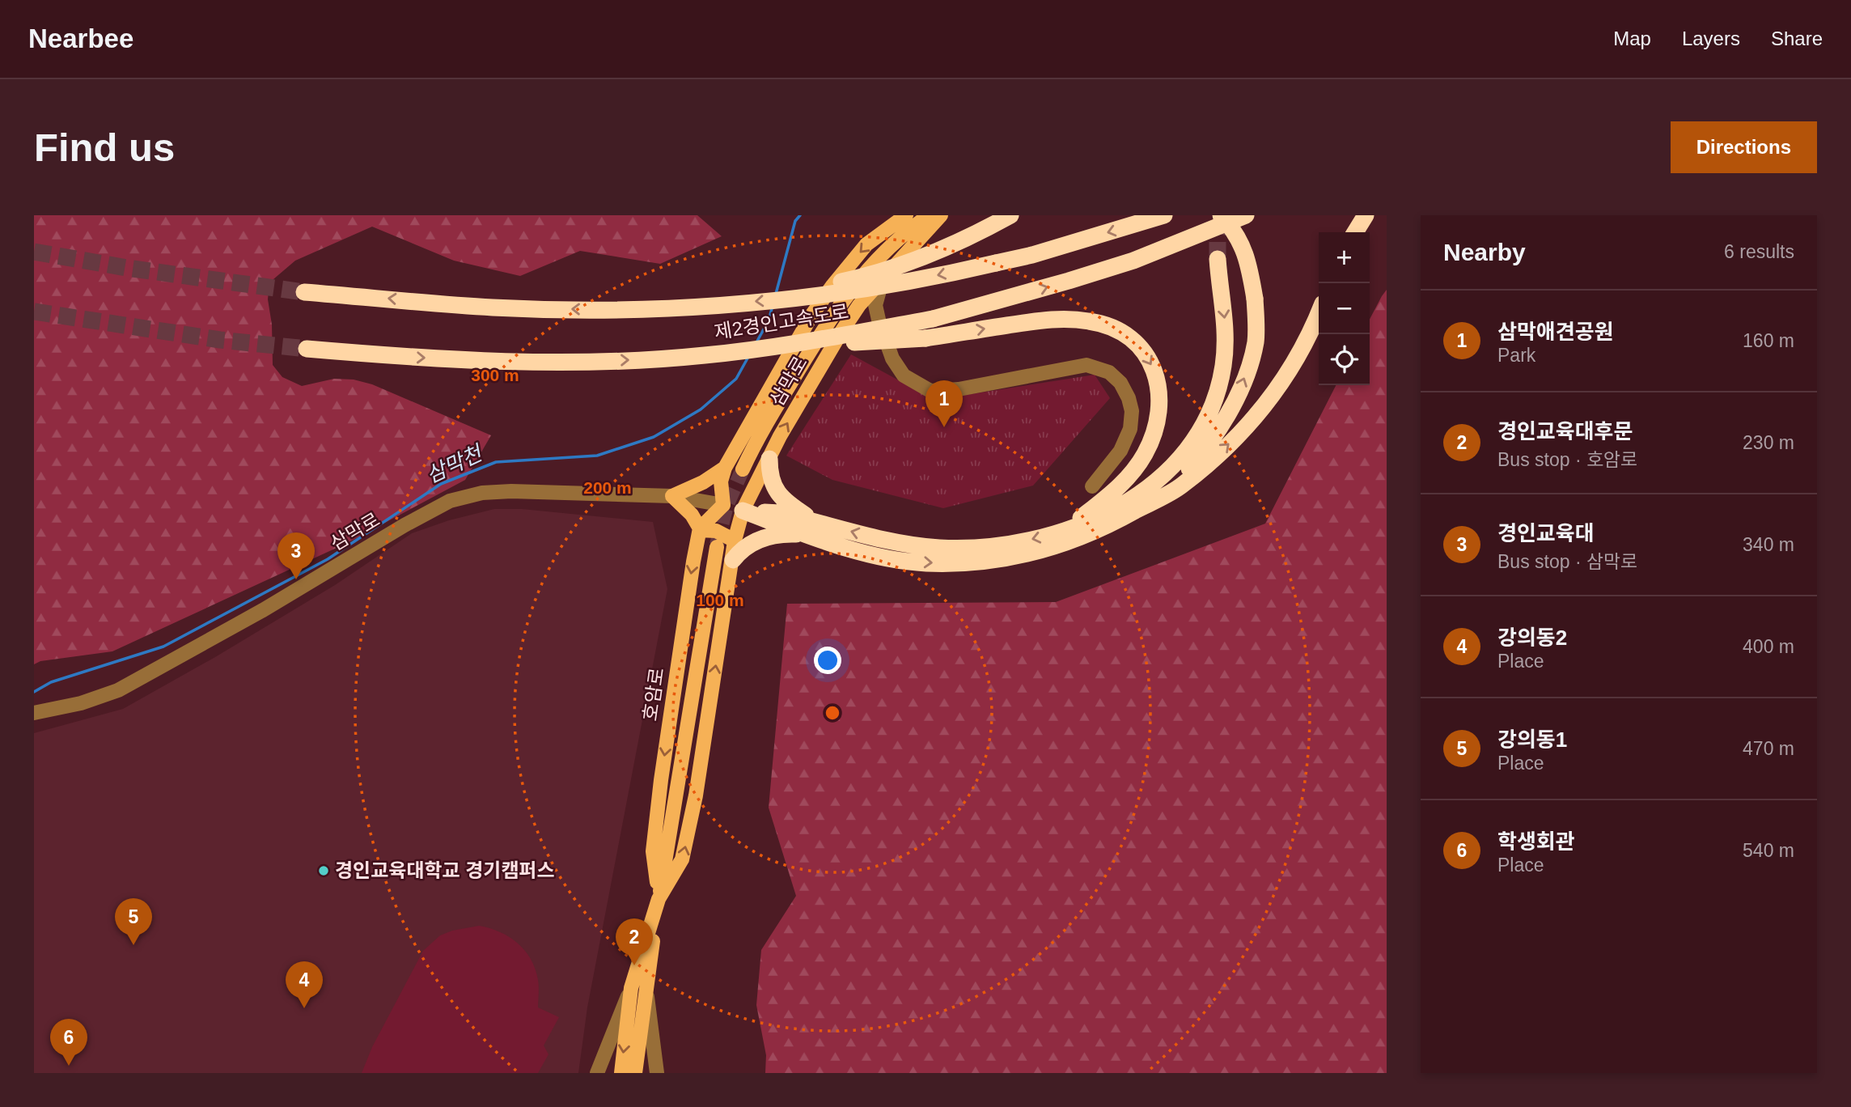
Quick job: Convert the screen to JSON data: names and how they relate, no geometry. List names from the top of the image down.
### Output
{
  "streets": {
    "highway": ["제2경인고속도로"],
    "main road": ["삼막로", "호암로"]
  },
  "crossings": [
    ["삼막로", "호암로"]
  ],
  "water": ["삼막천"],
  "places": ["경인교육대학교 경기캠퍼스"],
  "page": {
    "header": "Nearbee",
    "nav": ["Map", "Layers", "Share"],
    "buttons": "Directions",
    "title": "Find us",
    "heading": ["Nearby", "6 results"],
    "map_buttons": ["+", "−"],
    "list": [
      {
        "mark": "1",
        "name": "삼막애견공원",
        "note": "Park",
        "value": "160 m"
      },
      {
        "mark": "2",
        "name": "경인교육대후문",
        "note": "Bus stop · 호암로",
        "value": "230 m"
      },
      {
        "mark": "3",
        "name": "경인교육대",
        "note": "Bus stop · 삼막로",
        "value": "340 m"
      },
      {
        "mark": "4",
        "name": "강의동2",
        "note": "Place",
        "value": "400 m"
      },
      {
        "mark": "5",
        "name": "강의동1",
        "note": "Place",
        "value": "470 m"
      },
      {
        "mark": "6",
        "name": "학생회관",
        "note": "Place",
        "value": "540 m"
      }
    ],
    "pins": [
      "1",
      "3",
      "5",
      "2",
      "4",
      "6"
    ]
  },
  "rings": ["300 m", "200 m", "100 m"]
}
